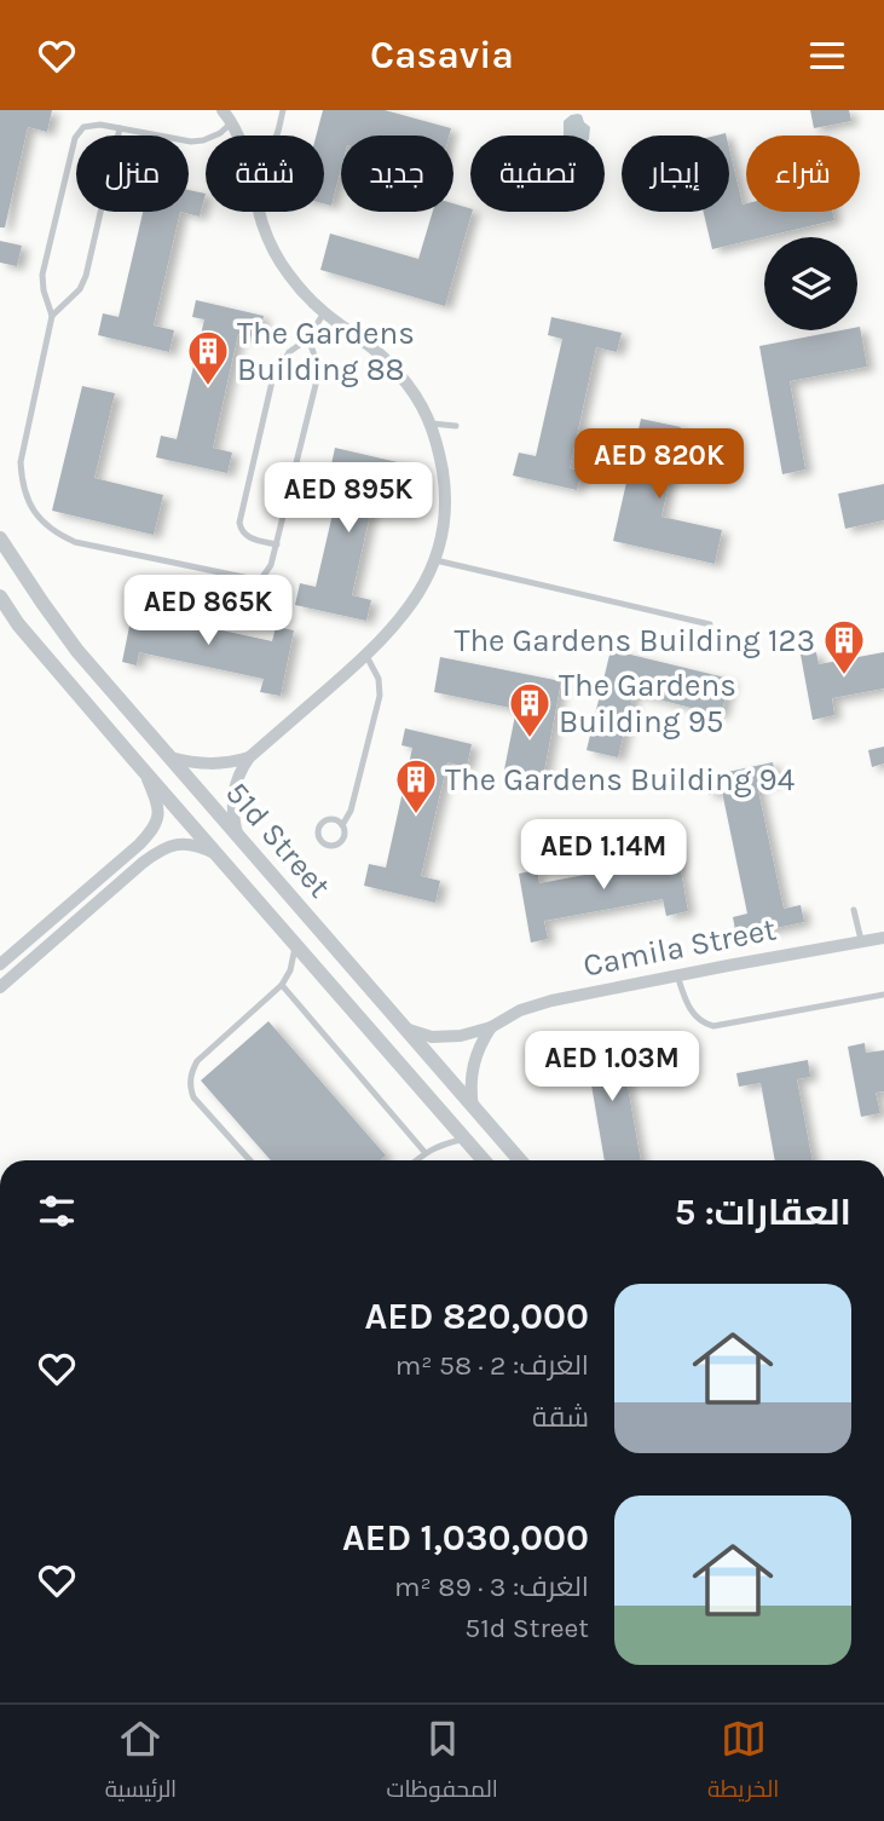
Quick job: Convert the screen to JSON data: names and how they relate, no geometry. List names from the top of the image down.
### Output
{
  "streets": {
    "street": ["51d Street", "Camila Street"]
  },
  "crossings": [
    ["51d Street", "Camila Street"]
  ],
  "places": {
    "building": [
      "The Gardens Building 88",
      "The Gardens Building 123",
      "The Gardens Building 95",
      "The Gardens Building 94"
    ]
  },
  "page": {
    "header": "Casavia",
    "chip": [
      "شراء",
      "إيجار",
      "تصفية",
      "جديد",
      "شقة",
      "منزل"
    ],
    "price": [
      "AED 820K",
      "AED 895K",
      "AED 865K",
      "AED 1.14M",
      "AED 1.03M"
    ],
    "heading": "العقارات: 5",
    "list": [
      {
        "name": "AED 820,000",
        "note": "الغرف: 2 · 58 m² · شقة"
      },
      {
        "name": "AED 1,030,000",
        "note": "الغرف: 3 · 89 m² · 51d Street"
      }
    ],
    "tabs": ["الخريطة", "المحفوظات", "الرئيسية"]
  }
}
